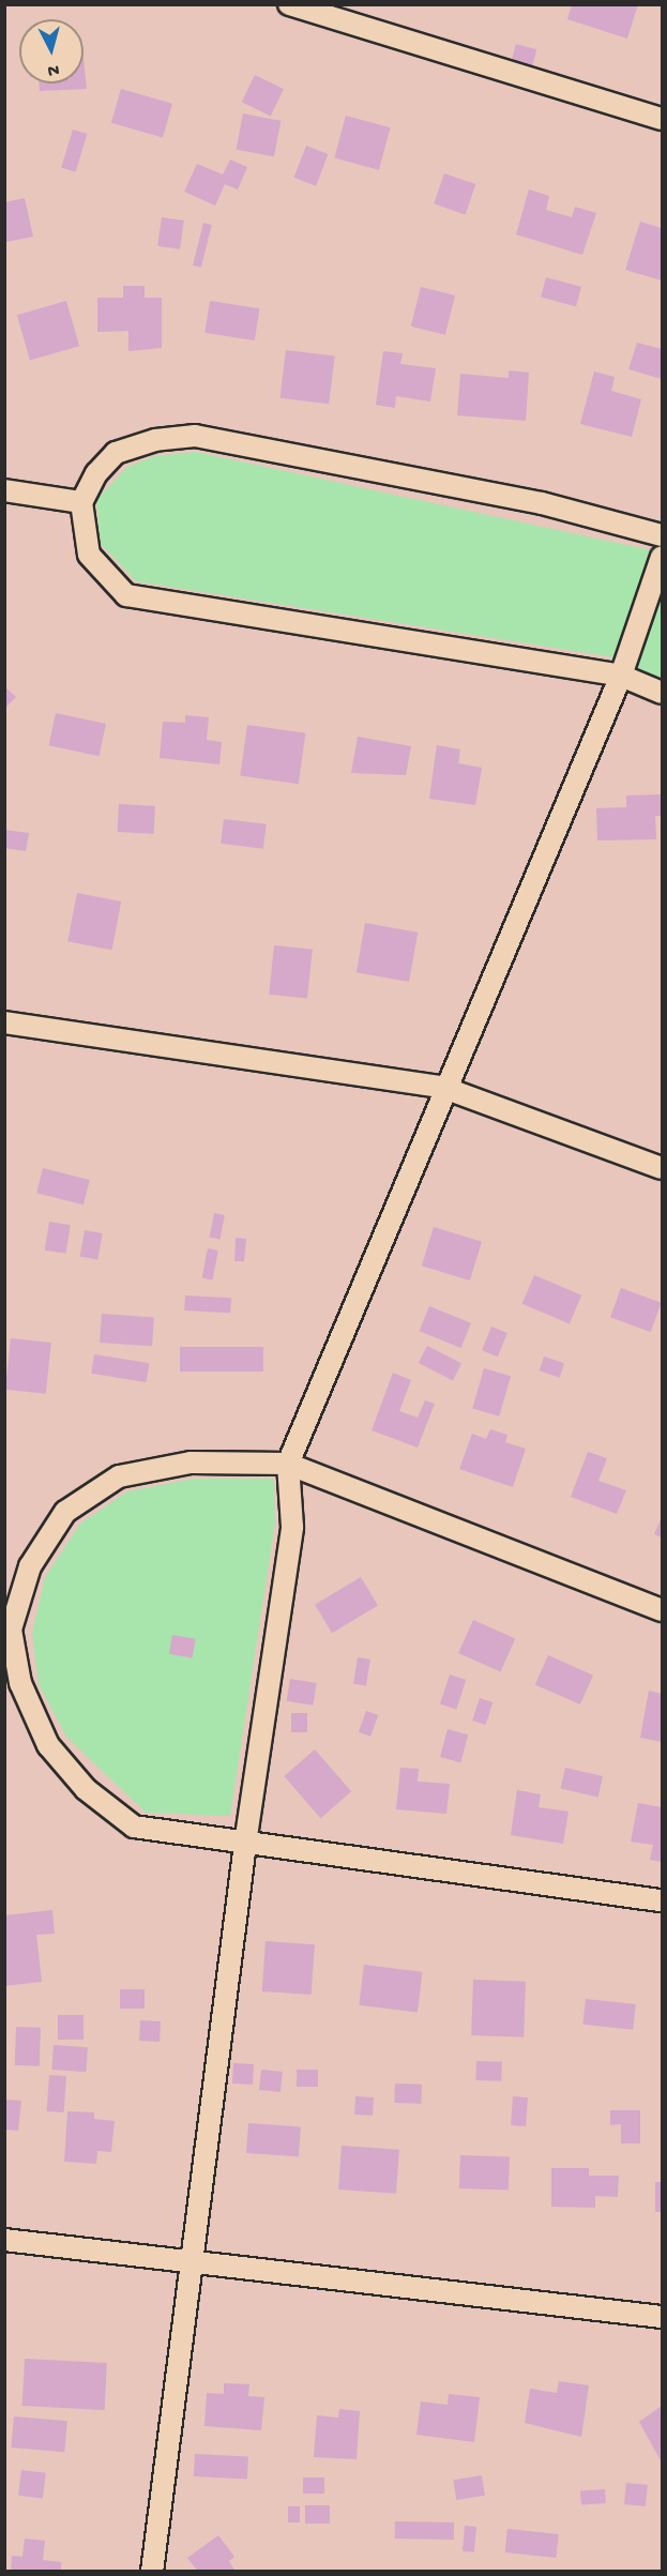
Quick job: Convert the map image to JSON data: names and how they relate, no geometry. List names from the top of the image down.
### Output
{
  "north": "bottom"
}
